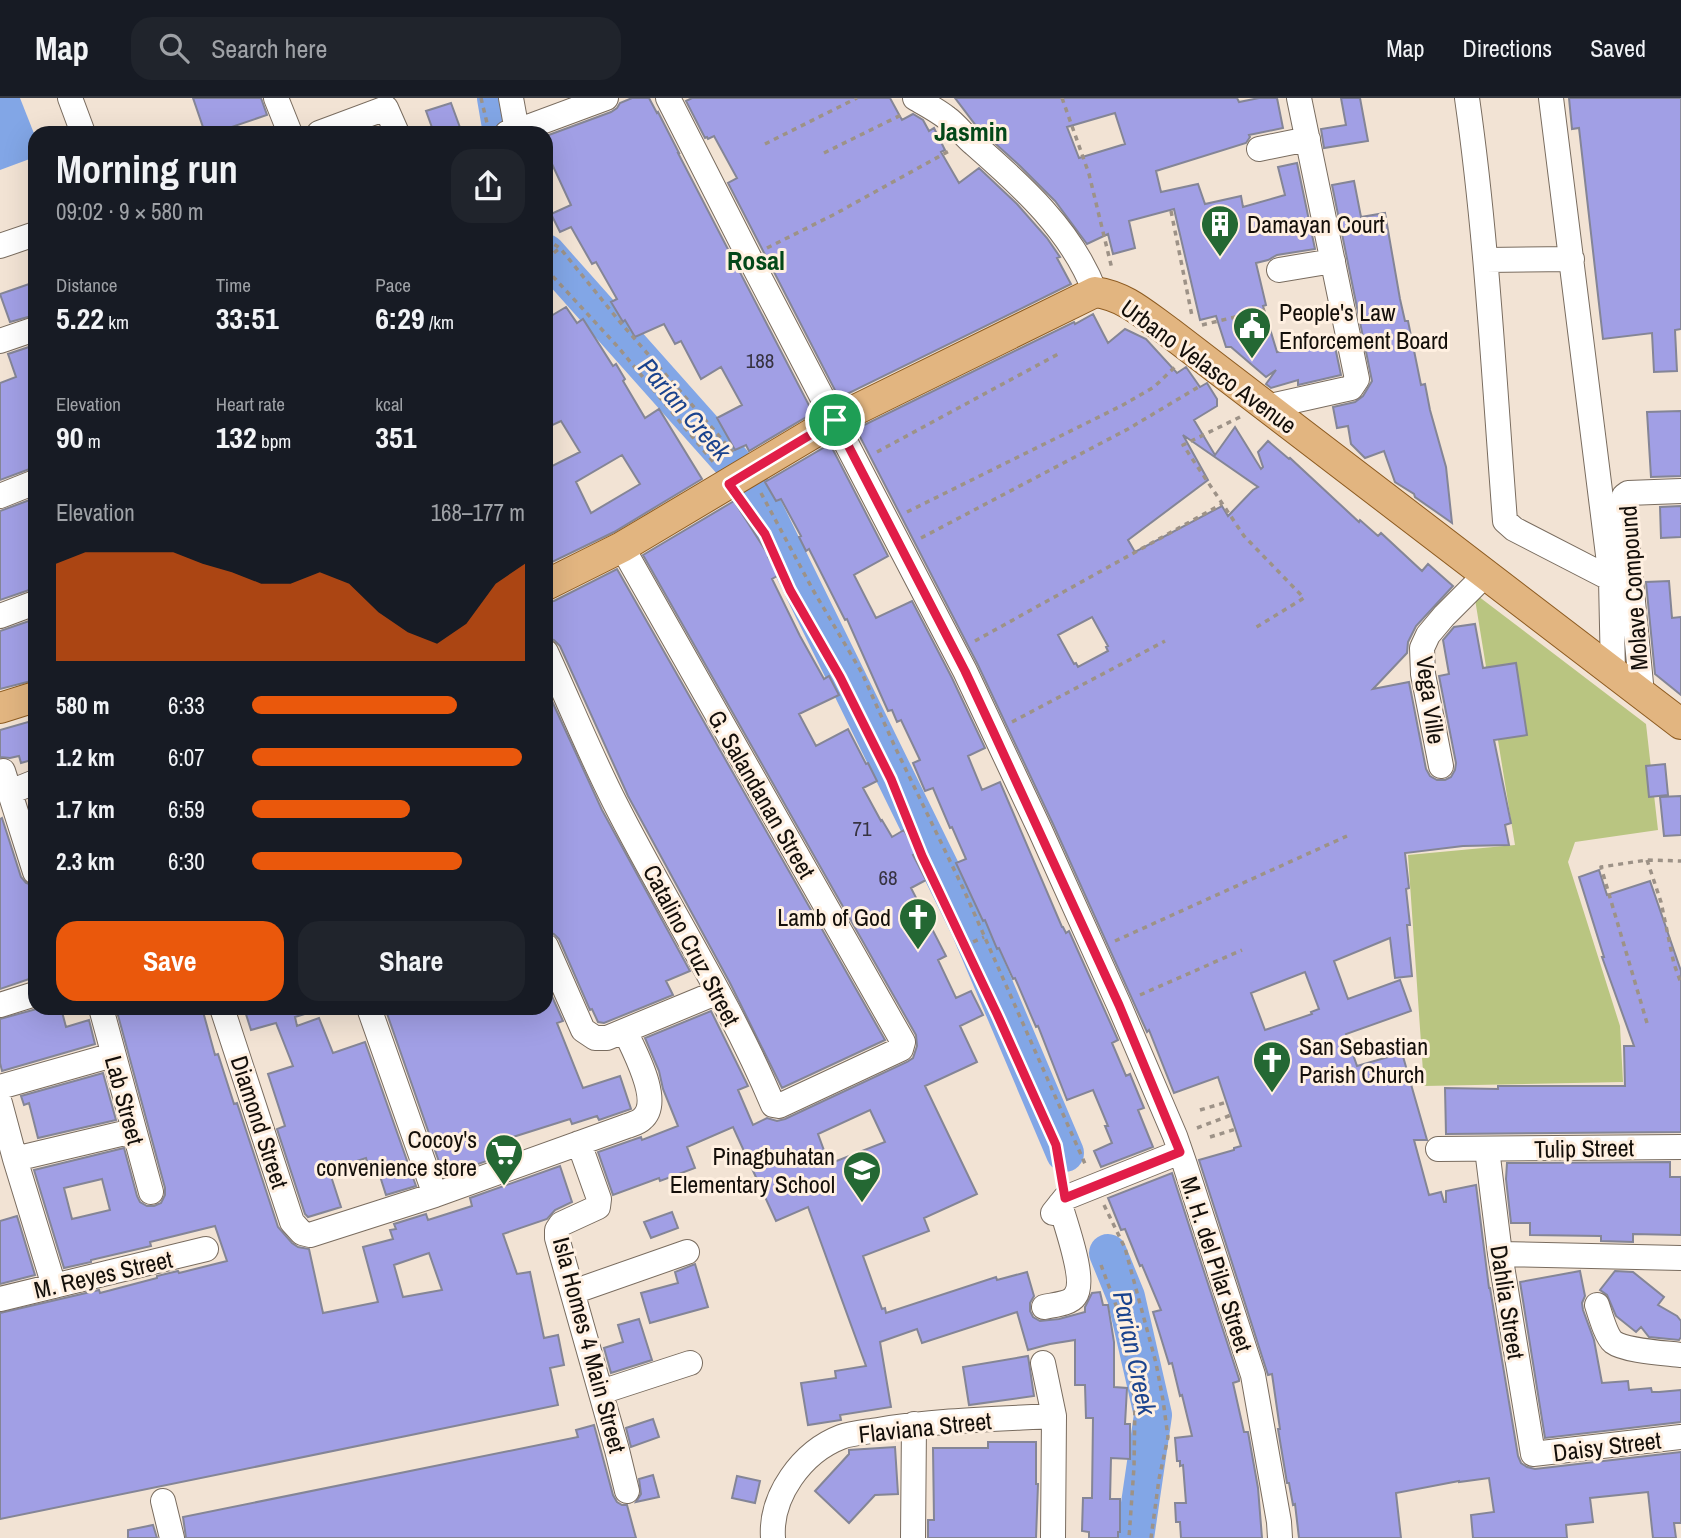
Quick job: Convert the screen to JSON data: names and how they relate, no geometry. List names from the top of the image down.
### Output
{
  "streets": {
    "main road": ["Urbano Velasco Avenue"],
    "street": [
      "Molave Compound",
      "Vega Ville",
      "G. Salandanan Street",
      "Catalino Cruz Street",
      "Lab Street",
      "Diamond Street",
      "Tulip Street",
      "M. H. del Pilar Street",
      "M. Reyes Street",
      "Dahlia Street",
      "Isla Homes 4 Main Street",
      "Flaviana Street",
      "Daisy Street"
    ]
  },
  "crossings": [
    ["Urbano Velasco Avenue", "Molave Compound"],
    ["Urbano Velasco Avenue", "Vega Ville"],
    ["Urbano Velasco Avenue", "G. Salandanan Street"],
    ["Urbano Velasco Avenue", "M. H. del Pilar Street"],
    ["G. Salandanan Street", "Catalino Cruz Street"],
    ["Tulip Street", "Dahlia Street"],
    ["Dahlia Street", "Daisy Street"]
  ],
  "districts": ["Jasmin", "Rosal"],
  "water": ["Parian Creek"],
  "places": {
    "building": ["Damayan Court"],
    "public building": ["People's Law Enforcement Board"],
    "church": ["Lamb of God", "San Sebastian Parish Church"],
    "supermarket": ["Cocoy's convenience store"],
    "school or university": ["Pinagbuhatan Elementary School"]
  },
  "house_numbers": ["188", "71", "68"],
  "page": {
    "header": "Map",
    "search": "Search here",
    "nav": ["Map", "Directions", "Saved"],
    "heading": ["Morning run", "09:02 · 9 × 580 m"],
    "stats": [
      ["Distance", "5.22 km"],
      ["Time", "33:51"],
      ["Pace", "6:29 /km"],
      ["Elevation", "90 m"],
      ["Heart rate", "132 bpm"],
      ["kcal", "351"]
    ],
    "chart": ["Elevation", "168–177 m"],
    "list": [
      {
        "name": "580 m",
        "note": "6:33"
      },
      {
        "name": "1.2 km",
        "note": "6:07"
      },
      {
        "name": "1.7 km",
        "note": "6:59"
      },
      {
        "name": "2.3 km",
        "note": "6:30"
      }
    ],
    "buttons": ["Save", "Share"]
  }
}
